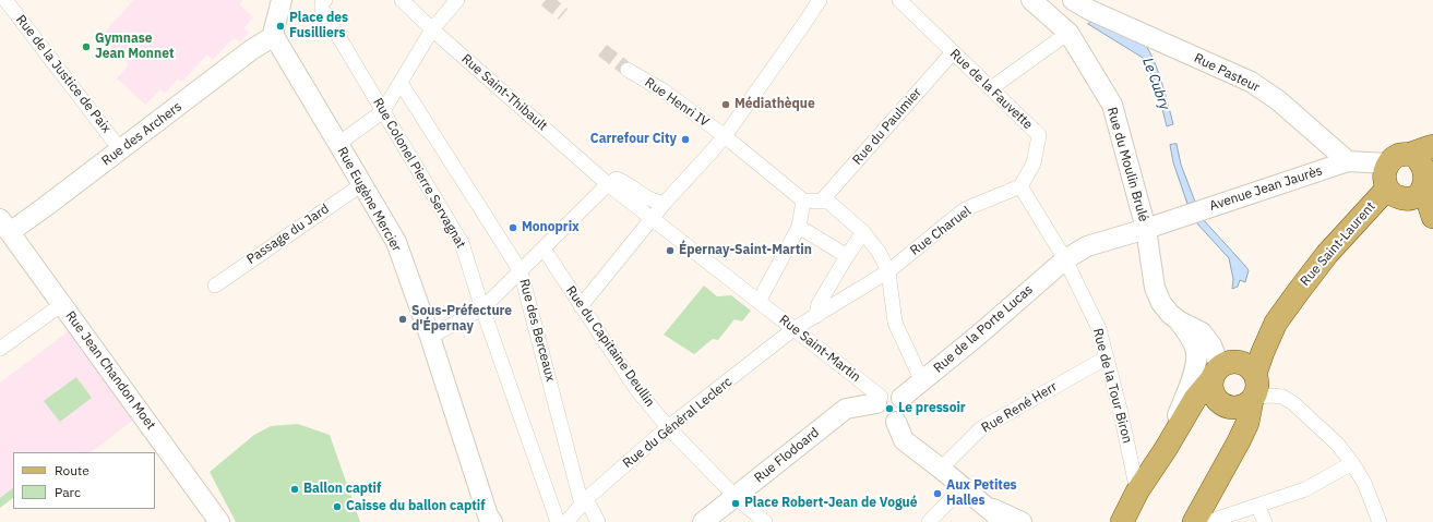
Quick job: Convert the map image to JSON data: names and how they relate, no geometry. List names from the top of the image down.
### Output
{
  "streets": {
    "main road": [
      "Rue Pasteur",
      "Rue des Archers",
      "Rue du Moulin Brulé",
      "Avenue Jean Jaurès",
      "Rue Eugène Mercier",
      "Rue Saint-Laurent",
      "Rue de la Porte Lucas",
      "Rue Jean Chandon Moet",
      "Rue Flodoard"
    ],
    "street": [
      "Rue de la Justice de Paix",
      "Rue de la Fauvette",
      "Rue Saint-Thibault",
      "Rue Henri IV",
      "Rue du Paulmier",
      "Rue Colonel Pierre Servagnat",
      "Rue Charuel",
      "Passage du Jard",
      "Rue des Berceaux",
      "Rue du Capitaine Deullin",
      "Rue Saint-Martin",
      "Rue de la Tour Biron",
      "Rue René Herr",
      "Rue du Général Leclerc"
    ]
  },
  "crossings": [
    ["Rue Pasteur", "Avenue Jean Jaurès"],
    ["Rue de la Justice de Paix", "Rue des Archers"],
    ["Rue de la Fauvette", "Rue du Paulmier"],
    ["Rue de la Fauvette", "Rue Charuel"],
    ["Rue Saint-Thibault", "Rue Saint-Martin"],
    ["Rue des Archers", "Rue Eugène Mercier"],
    ["Rue des Archers", "Rue Jean Chandon Moet"],
    ["Rue du Moulin Brulé", "Avenue Jean Jaurès"],
    ["Avenue Jean Jaurès", "Rue Saint-Laurent"],
    ["Avenue Jean Jaurès", "Rue de la Porte Lucas"],
    ["Avenue Jean Jaurès", "Rue de la Tour Biron"],
    ["Rue Eugène Mercier", "Passage du Jard"],
    ["Rue Charuel", "Rue du Général Leclerc"],
    ["Rue de la Porte Lucas", "Rue Saint-Martin"],
    ["Rue de la Porte Lucas", "Rue de la Tour Biron"],
    ["Rue de la Porte Lucas", "Rue Flodoard"],
    ["Rue des Berceaux", "Rue du Général Leclerc"],
    ["Rue du Capitaine Deullin", "Rue du Général Leclerc"],
    ["Rue du Capitaine Deullin", "Rue Flodoard"],
    ["Rue Saint-Martin", "Rue du Général Leclerc"],
    ["Rue Saint-Martin", "Rue Flodoard"],
    ["Rue de la Tour Biron", "Rue René Herr"]
  ],
  "water": ["Le Cubry"],
  "places": [
    "Place des Fusilliers",
    "Gymnase Jean Monnet",
    "Médiathèque",
    "Carrefour City",
    "Monoprix",
    "Épernay-Saint-Martin",
    "Sous-Préfecture d'Épernay",
    "Le pressoir",
    "Ballon captif",
    "Aux Petites Halles",
    "Place Robert-Jean de Vogué",
    "Caisse du ballon captif"
  ],
  "legend": ["Route", "Parc"]
}
